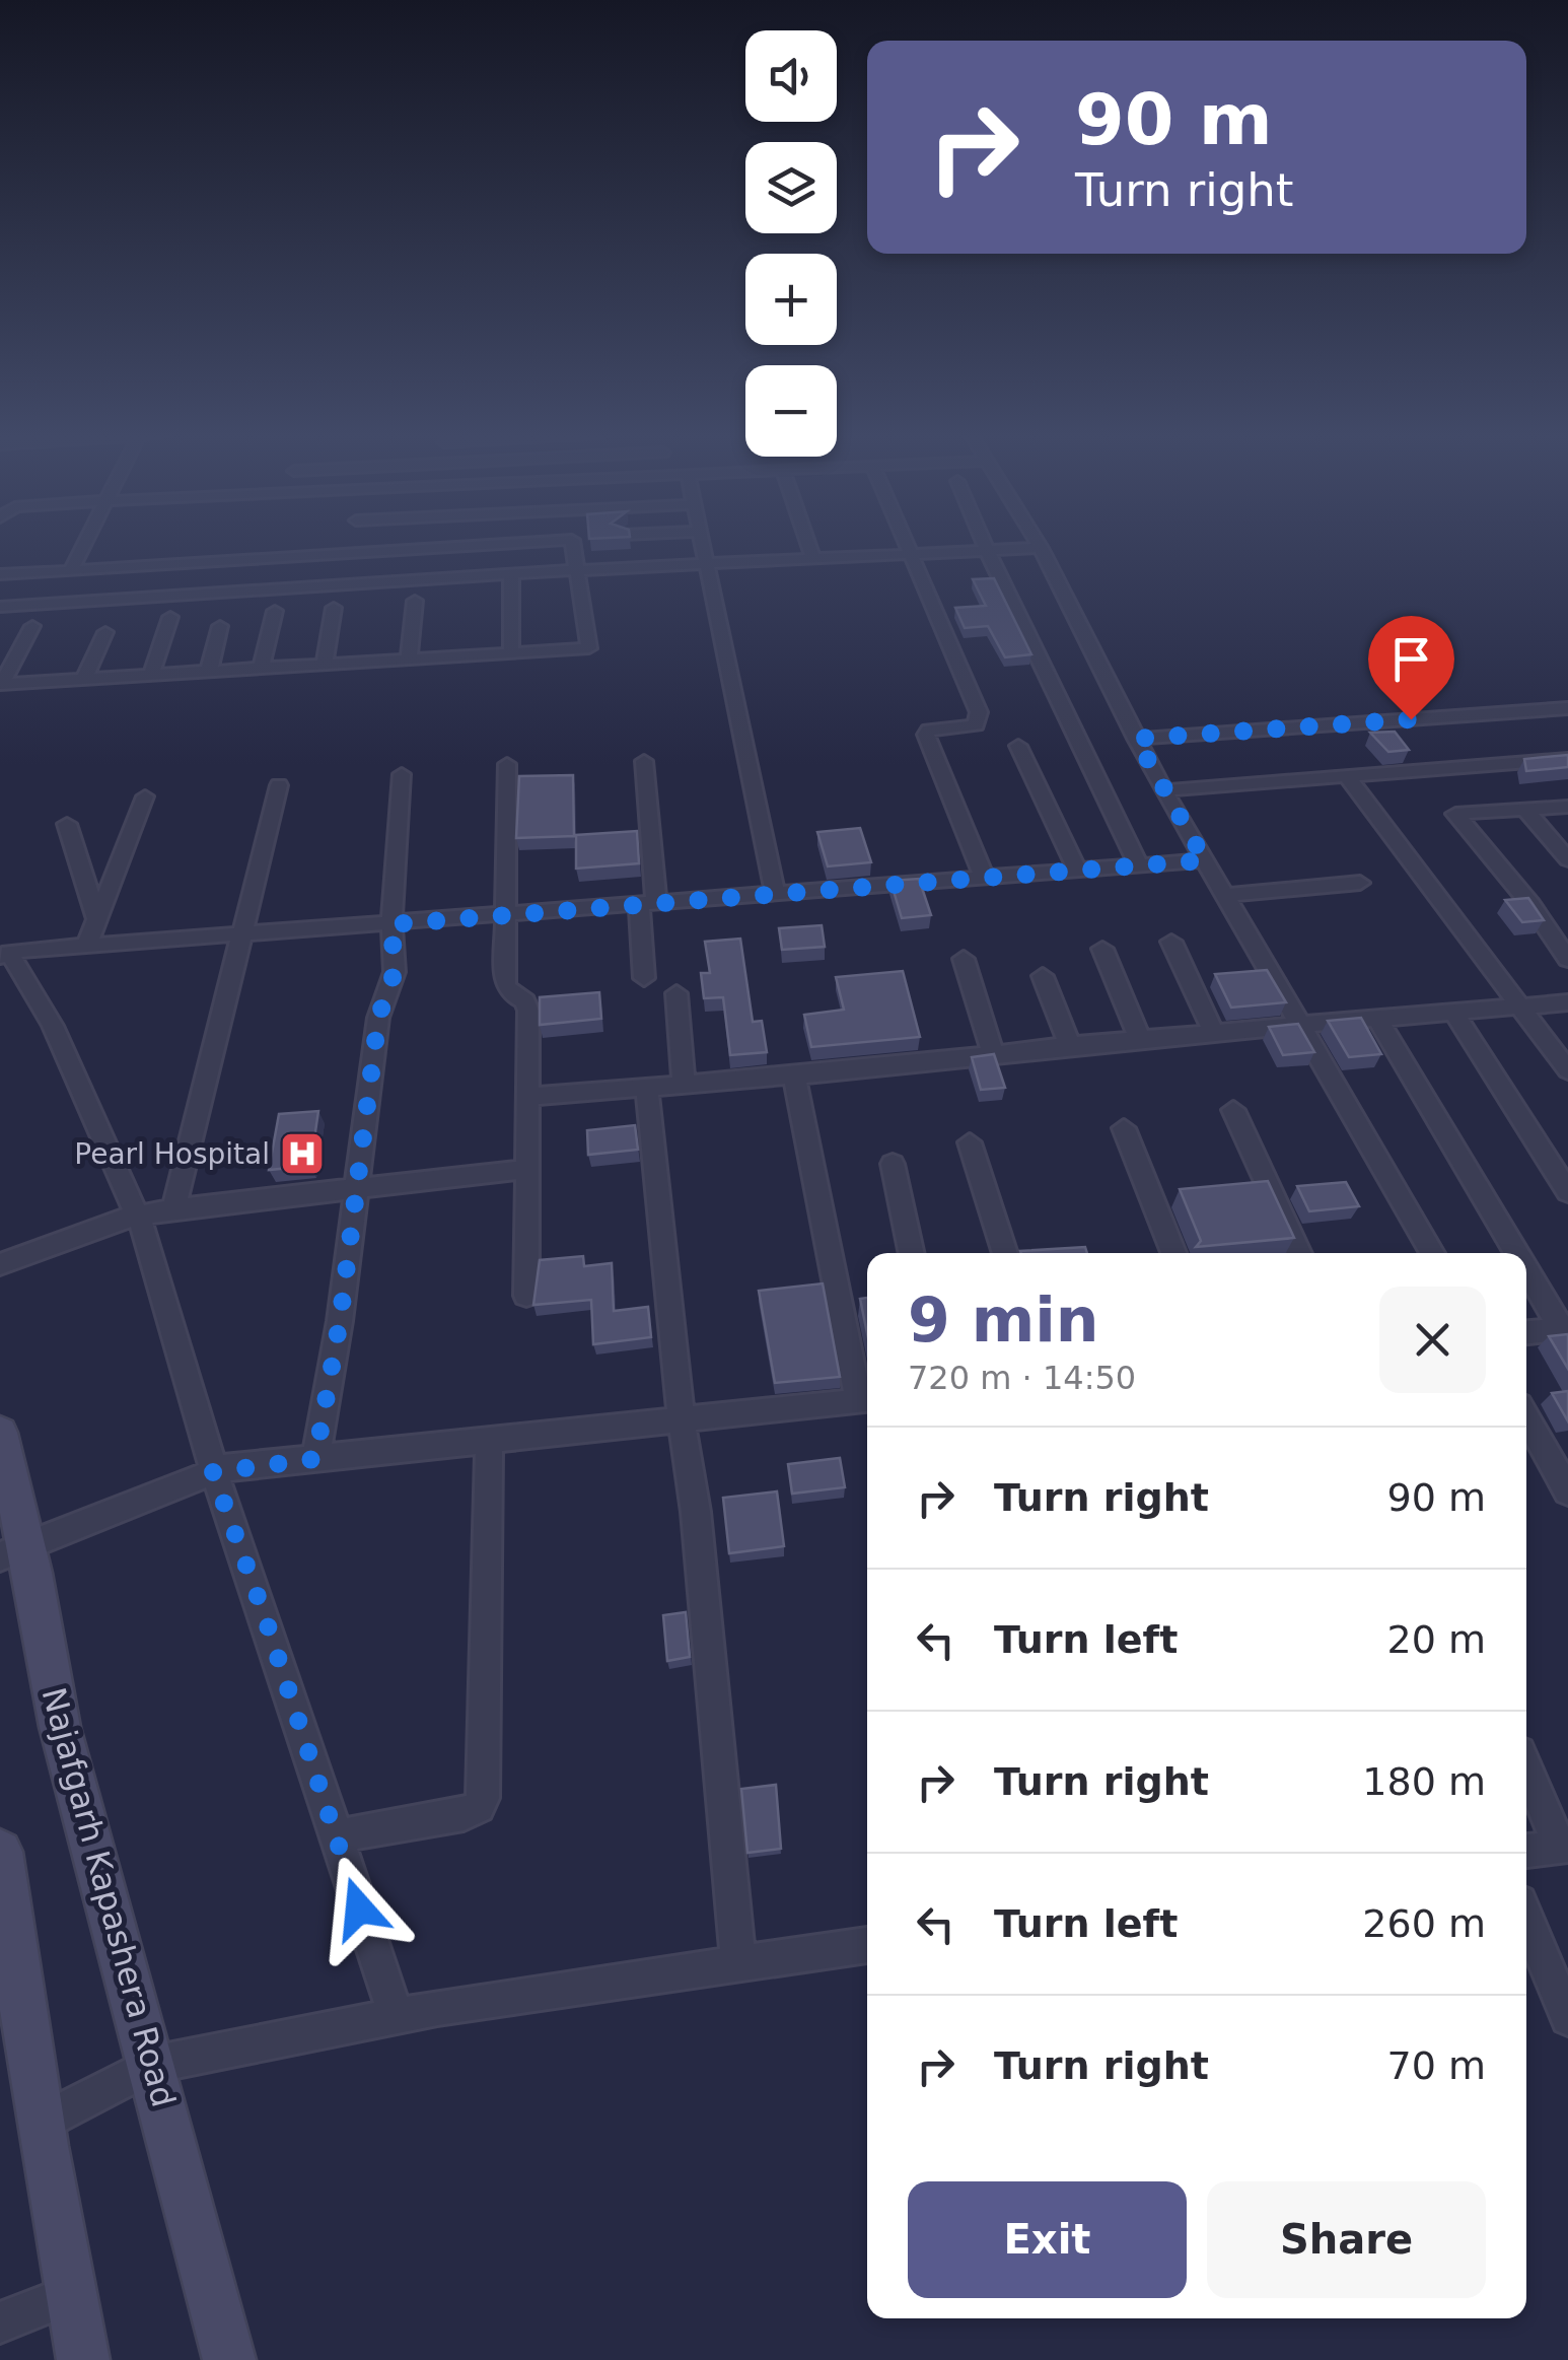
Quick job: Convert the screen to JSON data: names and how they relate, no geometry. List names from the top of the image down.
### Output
{
  "streets": {
    "main road": ["Najafgarh Kapashera Road"]
  },
  "places": {
    "hospital": ["Pearl Hospital"]
  },
  "page": {
    "map_buttons": ["+", "−"],
    "turn": ["90 m", "Turn right"],
    "heading": ["9 min", "720 m · 14:50"],
    "list": [
      {
        "name": "Turn right",
        "value": "90 m"
      },
      {
        "name": "Turn left",
        "value": "20 m"
      },
      {
        "name": "Turn right",
        "value": "180 m"
      },
      {
        "name": "Turn left",
        "value": "260 m"
      },
      {
        "name": "Turn right",
        "value": "70 m"
      }
    ],
    "buttons": ["Exit", "Share"]
  }
}
